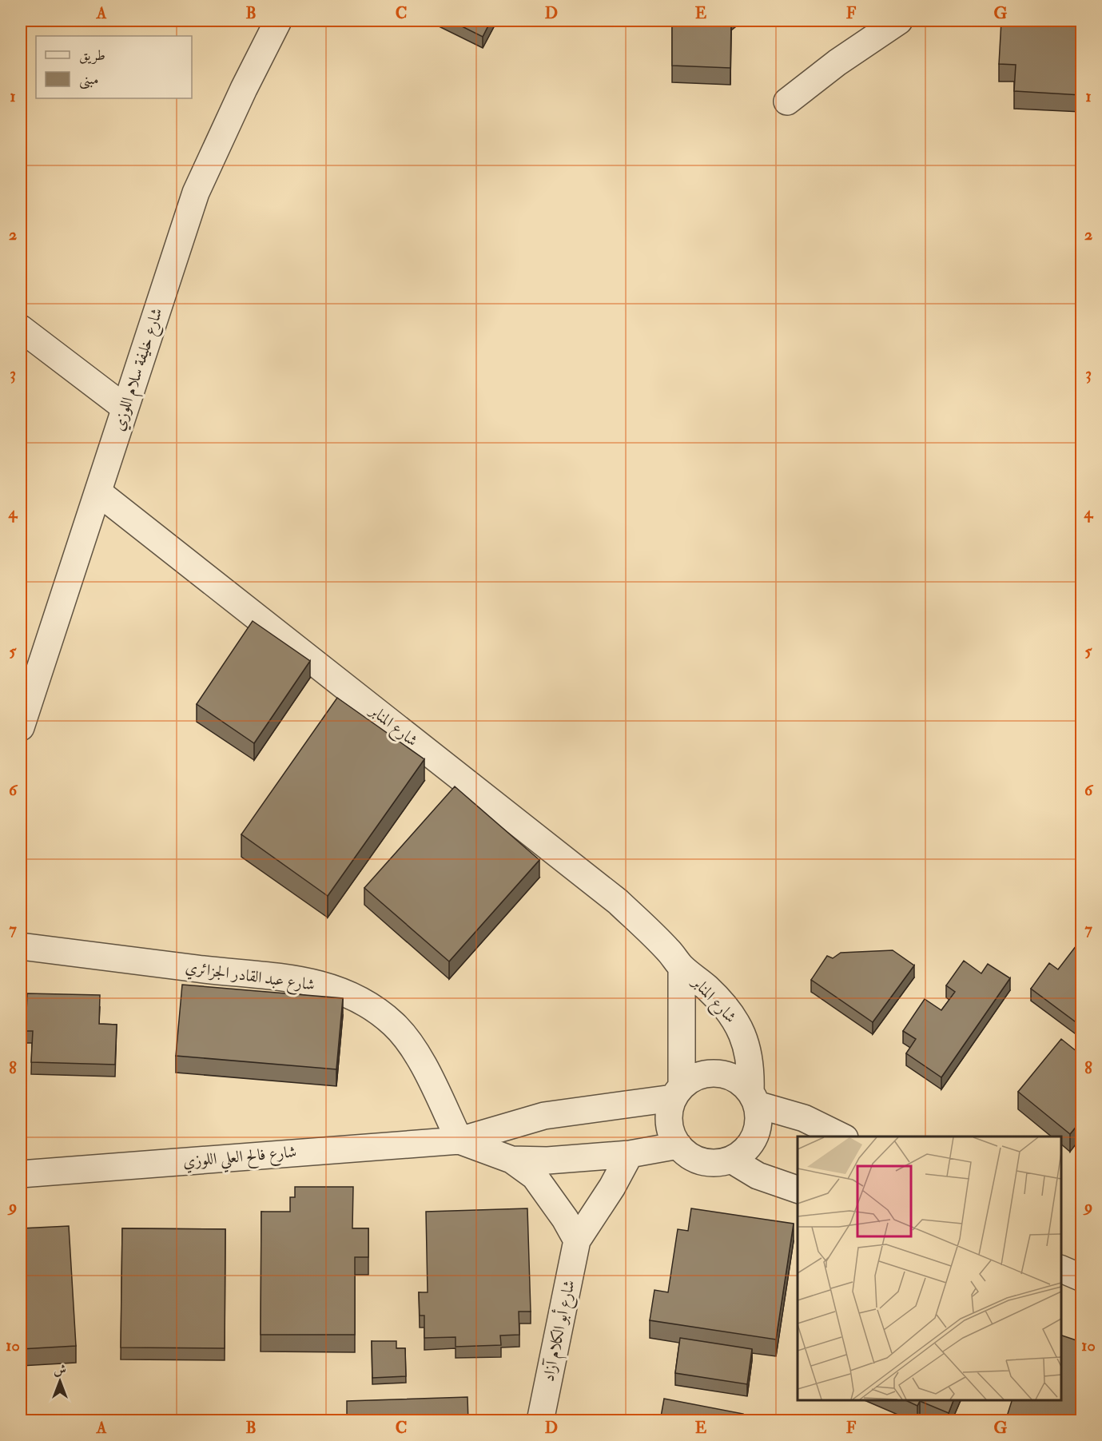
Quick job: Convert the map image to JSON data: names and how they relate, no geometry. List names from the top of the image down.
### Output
{
  "streets": {
    "street": [
      "شارع خليفة سلام اللوزي",
      "شارع المنابر",
      "شارع عبد القادر الجزائري",
      "شارع فالح العلي اللوزي",
      "شارع أبو الكلام آزاد"
    ]
  },
  "crossings": [
    ["شارع خليفة سلام اللوزي", "شارع المنابر"],
    ["شارع المنابر", "شارع فالح العلي اللوزي"],
    ["شارع عبد القادر الجزائري", "شارع فالح العلي اللوزي"],
    ["شارع فالح العلي اللوزي", "شارع أبو الكلام آزاد"]
  ],
  "legend": ["طريق", "مبنى"],
  "north": "top",
  "grid": {
    "columns": [
      "A",
      "B",
      "C",
      "D",
      "E",
      "F",
      "G"
    ],
    "rows": [
      "1",
      "2",
      "3",
      "4",
      "5",
      "6",
      "7",
      "8",
      "9",
      "10"
    ]
  }
}
